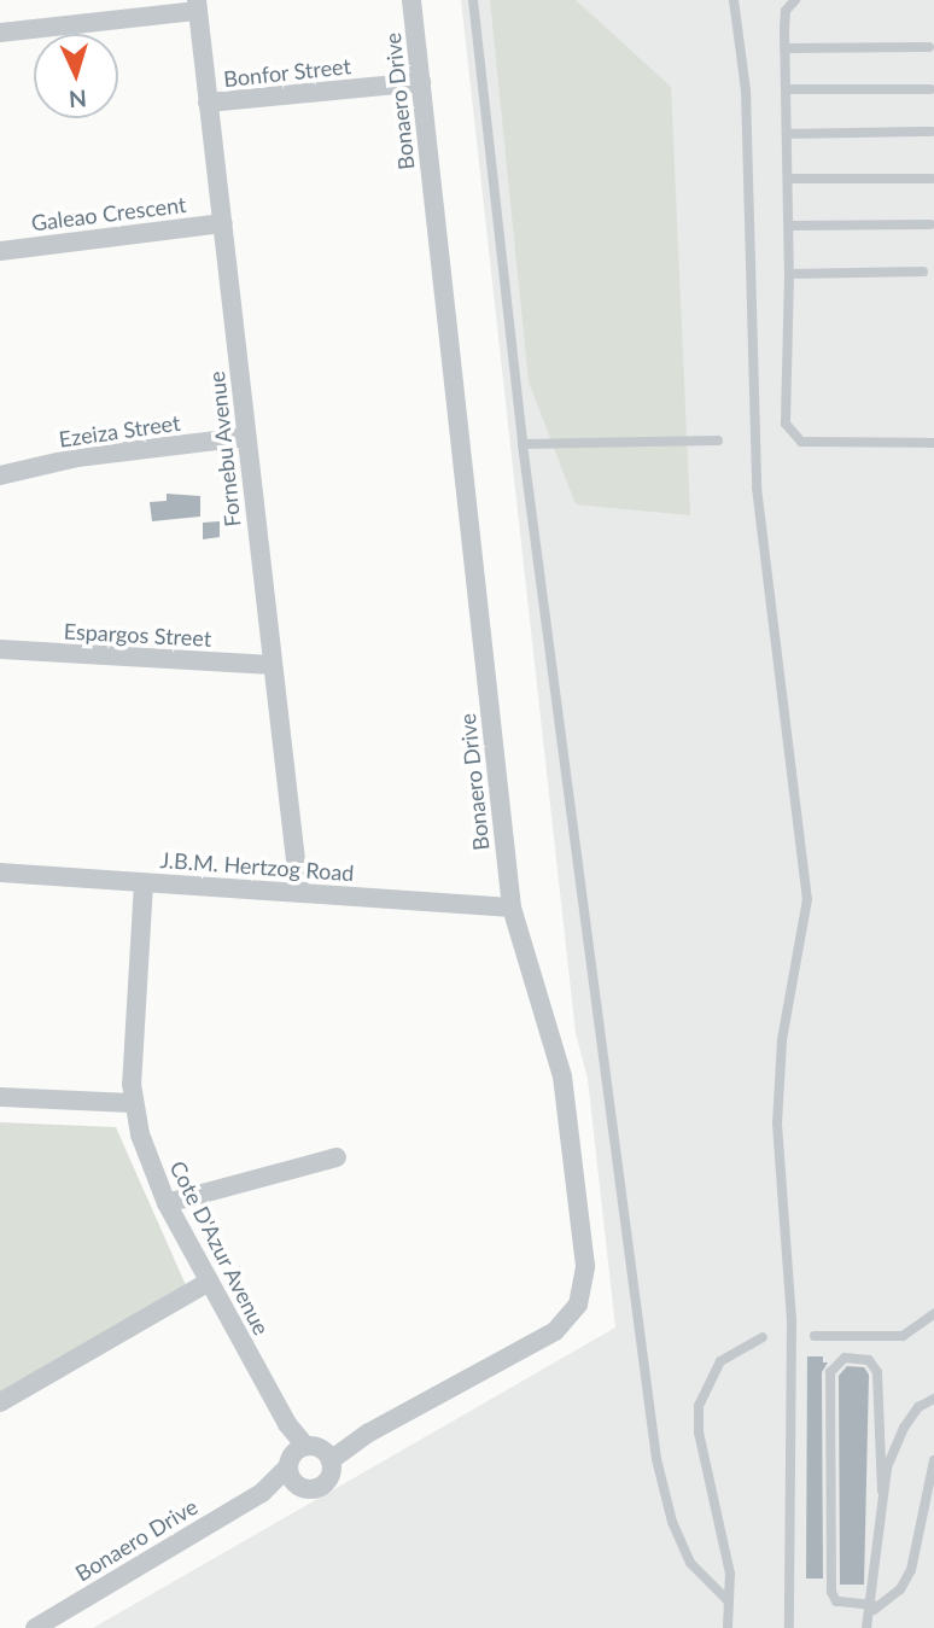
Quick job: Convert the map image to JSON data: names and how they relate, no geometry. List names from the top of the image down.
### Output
{
  "streets": {
    "street": [
      "Bonfor Street",
      "Bonaero Drive",
      "Galeao Crescent",
      "Ezeiza Street",
      "Fornebu Avenue",
      "Espargos Street",
      "J.B.M. Hertzog Road",
      "Cote D'Azur Avenue"
    ]
  },
  "crossings": [
    ["Bonfor Street", "Bonaero Drive"],
    ["Bonfor Street", "Fornebu Avenue"],
    ["Bonaero Drive", "J.B.M. Hertzog Road"],
    ["Bonaero Drive", "Cote D'Azur Avenue"],
    ["Galeao Crescent", "Fornebu Avenue"],
    ["Ezeiza Street", "Fornebu Avenue"],
    ["Fornebu Avenue", "Espargos Street"],
    ["Fornebu Avenue", "J.B.M. Hertzog Road"],
    ["J.B.M. Hertzog Road", "Cote D'Azur Avenue"]
  ],
  "north": "bottom"
}
